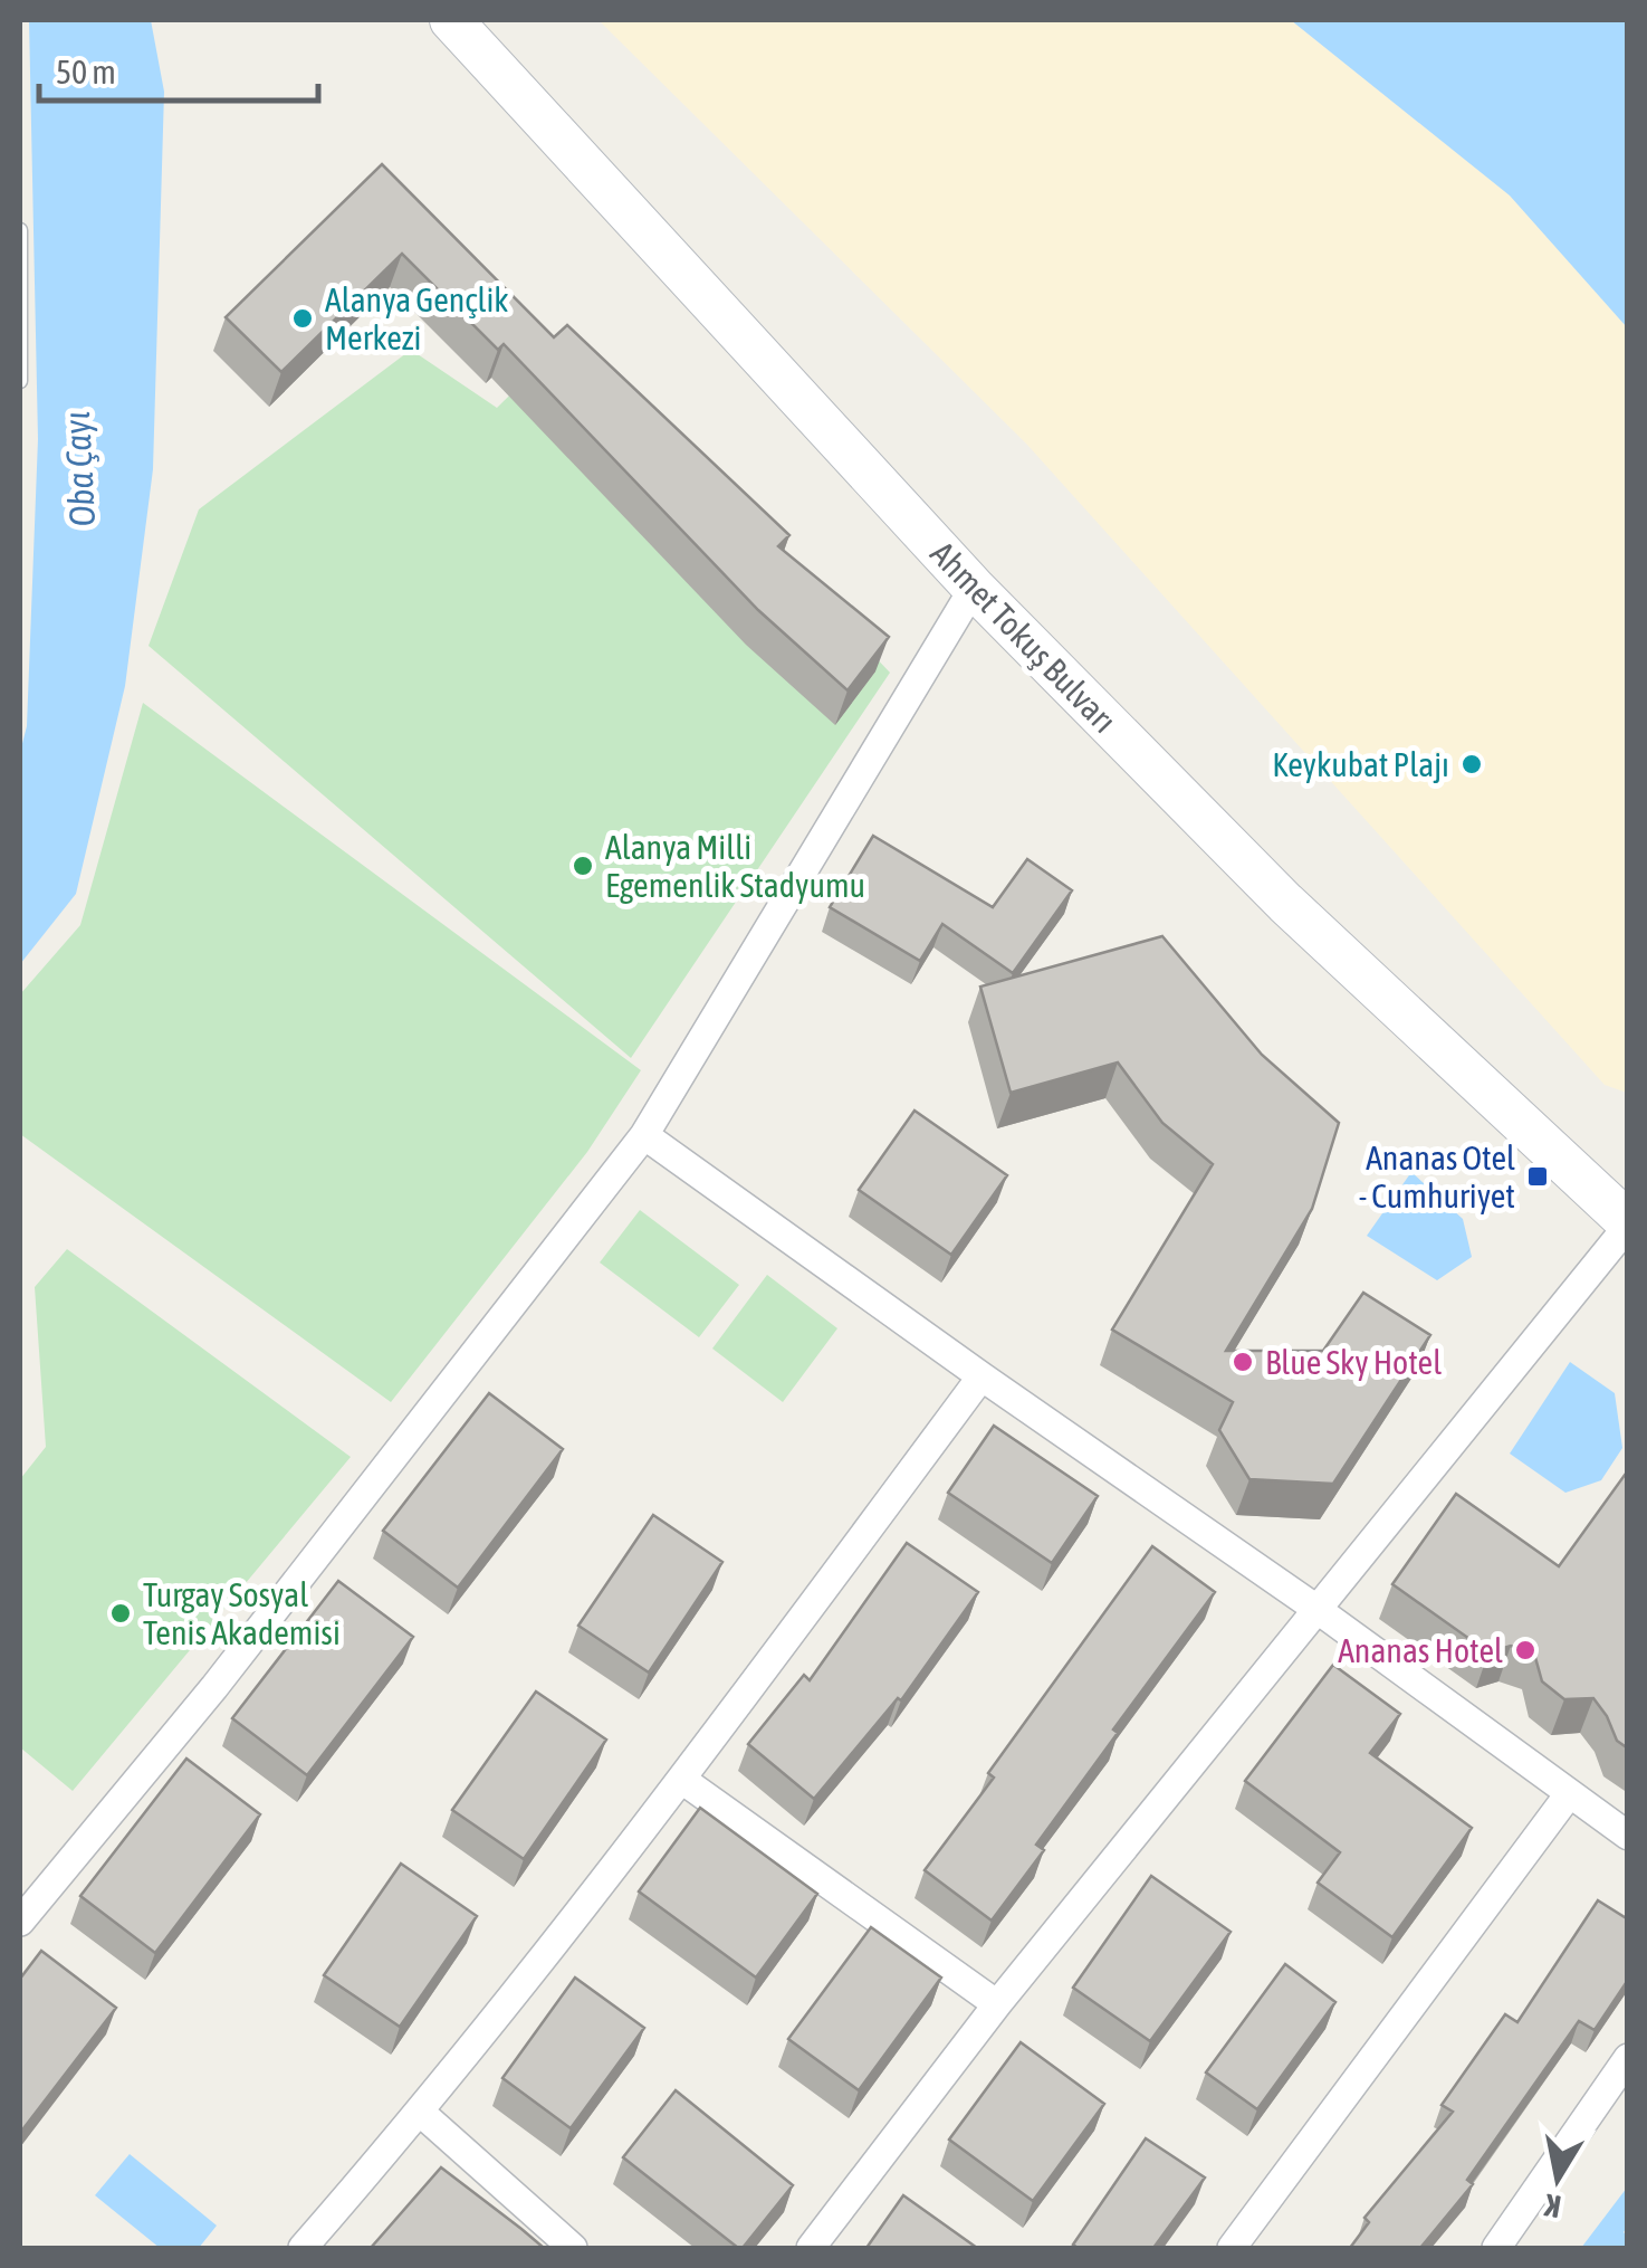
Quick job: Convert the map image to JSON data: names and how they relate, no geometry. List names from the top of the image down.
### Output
{
  "streets": {
    "main road": ["Ahmet Tokuş Bulvarı"]
  },
  "water": ["Oba Çayı"],
  "places": {
    "other": [
      "Alanya Gençlik Merkezi",
      "Keykubat Plajı",
      "Alanya Milli Egemenlik Stadyumu",
      "Blue Sky Hotel",
      "Turgay Sosyal Tenis Akademisi",
      "Ananas Hotel"
    ],
    "transit": ["Ananas Otel - Cumhuriyet"]
  },
  "scale_bar": "50 m",
  "north": "bottom"
}
